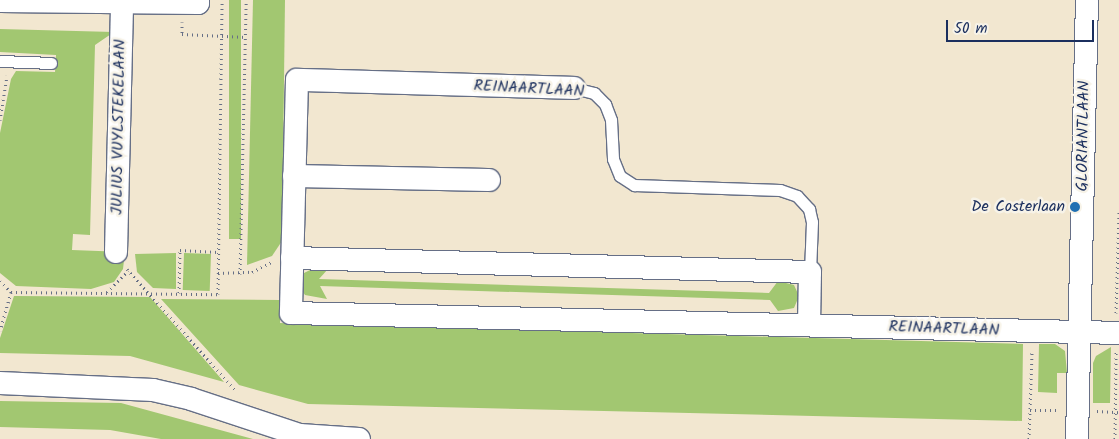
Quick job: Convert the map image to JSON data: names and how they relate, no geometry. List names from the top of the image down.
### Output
{
  "streets": {
    "street": ["REINAARTLAAN", "JULIUS VUYLSTEKELAAN", "GLORIANTLAAN"]
  },
  "crossings": [
    ["REINAARTLAAN", "GLORIANTLAAN"]
  ],
  "places": ["De Costerlaan"],
  "scale_bar": "50 m"
}
